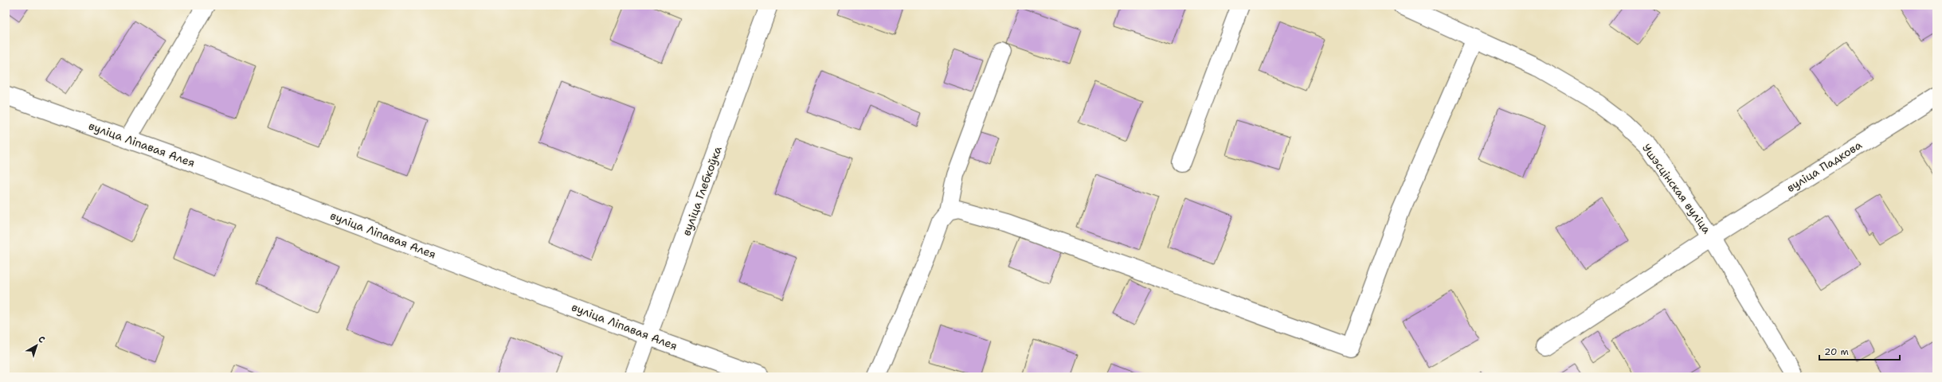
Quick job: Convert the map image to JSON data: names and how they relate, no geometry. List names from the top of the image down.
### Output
{
  "streets": {
    "street": [
      "вуліца Ліпавая Алея",
      "вуліца Падкова",
      "Ушэсцінская вуліца",
      "вуліца Глебкоўка"
    ]
  },
  "crossings": [
    ["вуліца Ліпавая Алея", "вуліца Глебкоўка"],
    ["вуліца Падкова", "Ушэсцінская вуліца"]
  ],
  "scale_bar": "20 m",
  "north": "top right"
}
